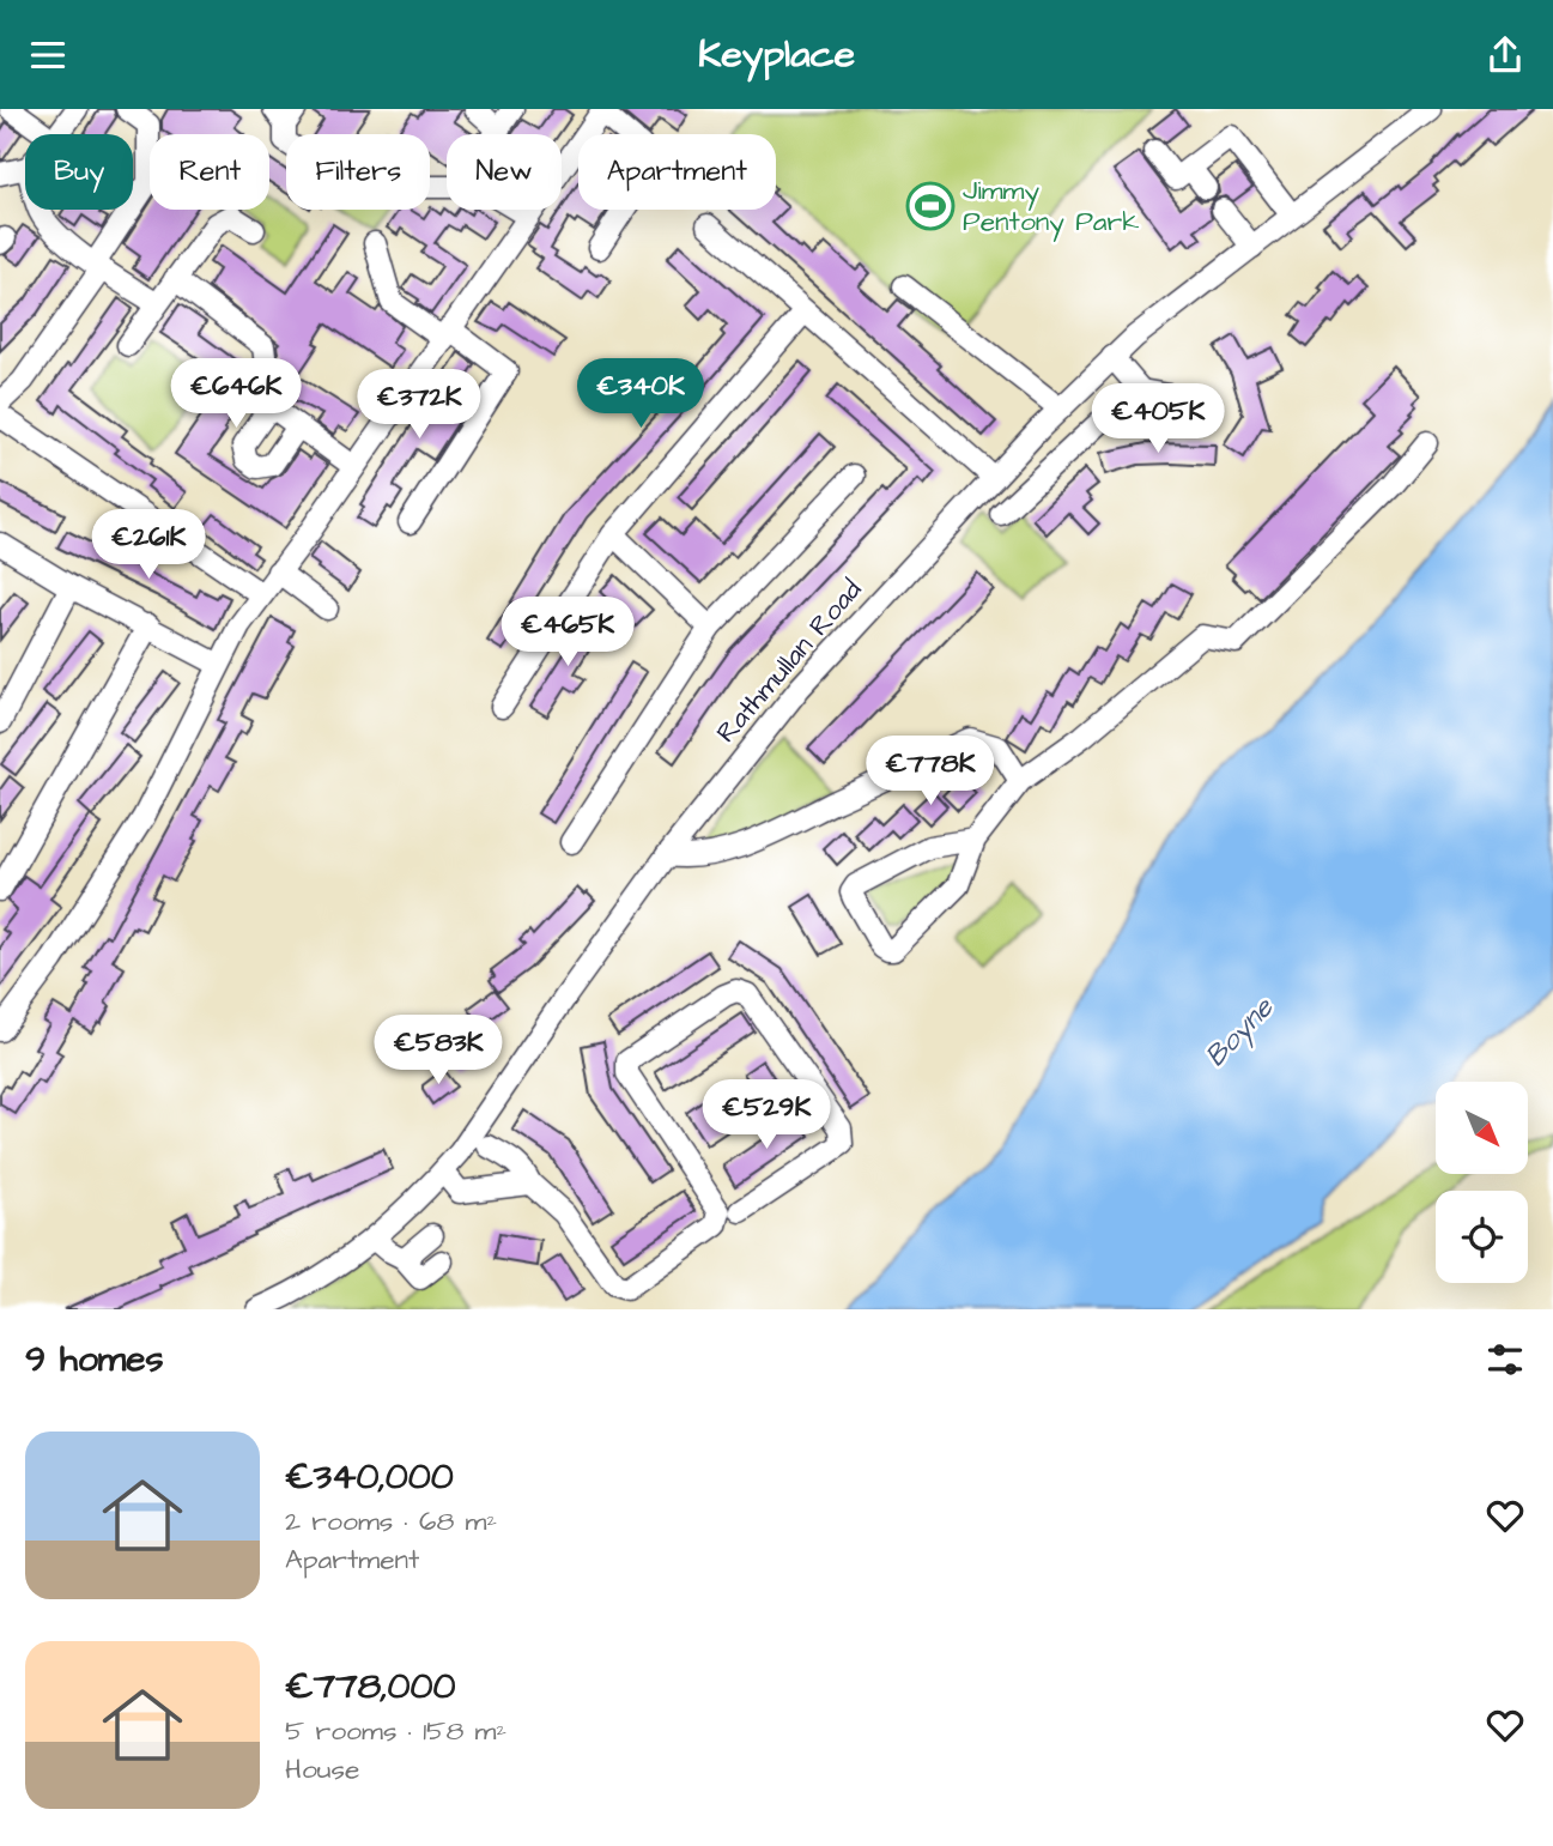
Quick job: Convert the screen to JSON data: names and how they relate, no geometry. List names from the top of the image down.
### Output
{
  "streets": {
    "street": ["Rathmullan Road"]
  },
  "water": ["Boyne"],
  "places": {
    "sports": ["Jimmy Pentony Park"]
  },
  "north": "bottom right",
  "page": {
    "header": "Keyplace",
    "chip": [
      "Buy",
      "Rent",
      "Filters",
      "New",
      "Apartment"
    ],
    "price": [
      "€646K",
      "€340K",
      "€372K",
      "€405K",
      "€261K",
      "€465K",
      "€778K",
      "€583K",
      "€529K"
    ],
    "heading": "9 homes",
    "list": [
      {
        "name": "€340,000",
        "note": "2 rooms · 68 m² · Apartment"
      },
      {
        "name": "€778,000",
        "note": "5 rooms · 158 m² · House"
      }
    ]
  }
}
